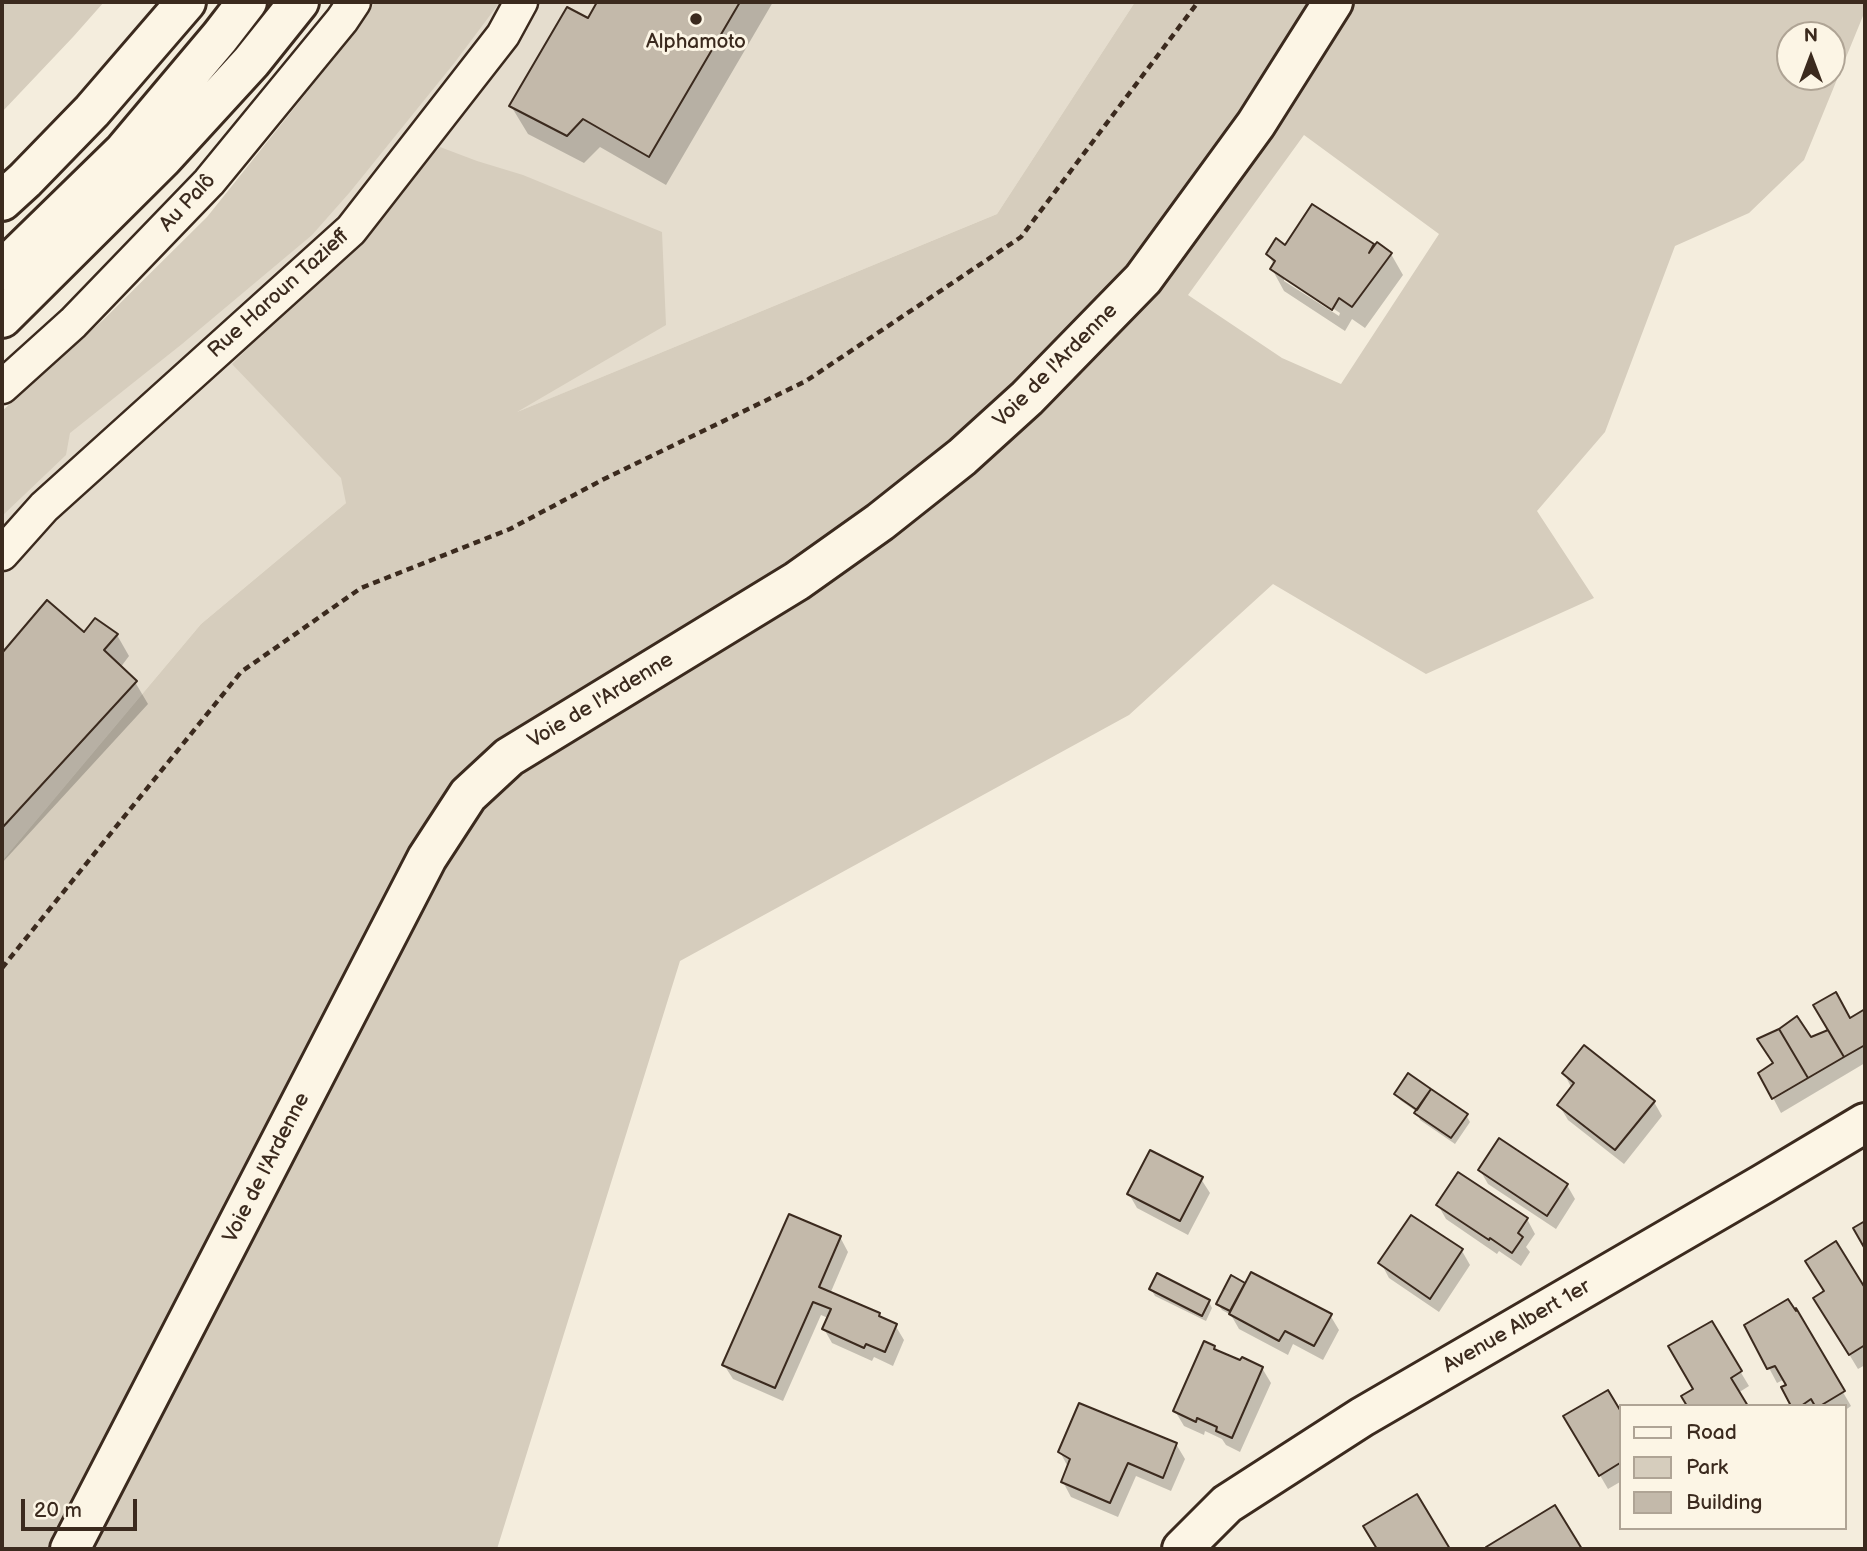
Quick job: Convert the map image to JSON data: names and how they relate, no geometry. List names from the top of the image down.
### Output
{
  "streets": {
    "main road": ["Voie de l'Ardenne", "Avenue Albert 1er"],
    "street": ["Au Palô", "Rue Haroun Tazieff"]
  },
  "places": ["Alphamoto"],
  "legend": ["Road", "Park", "Building"],
  "scale_bar": "20 m",
  "north": "top"
}
